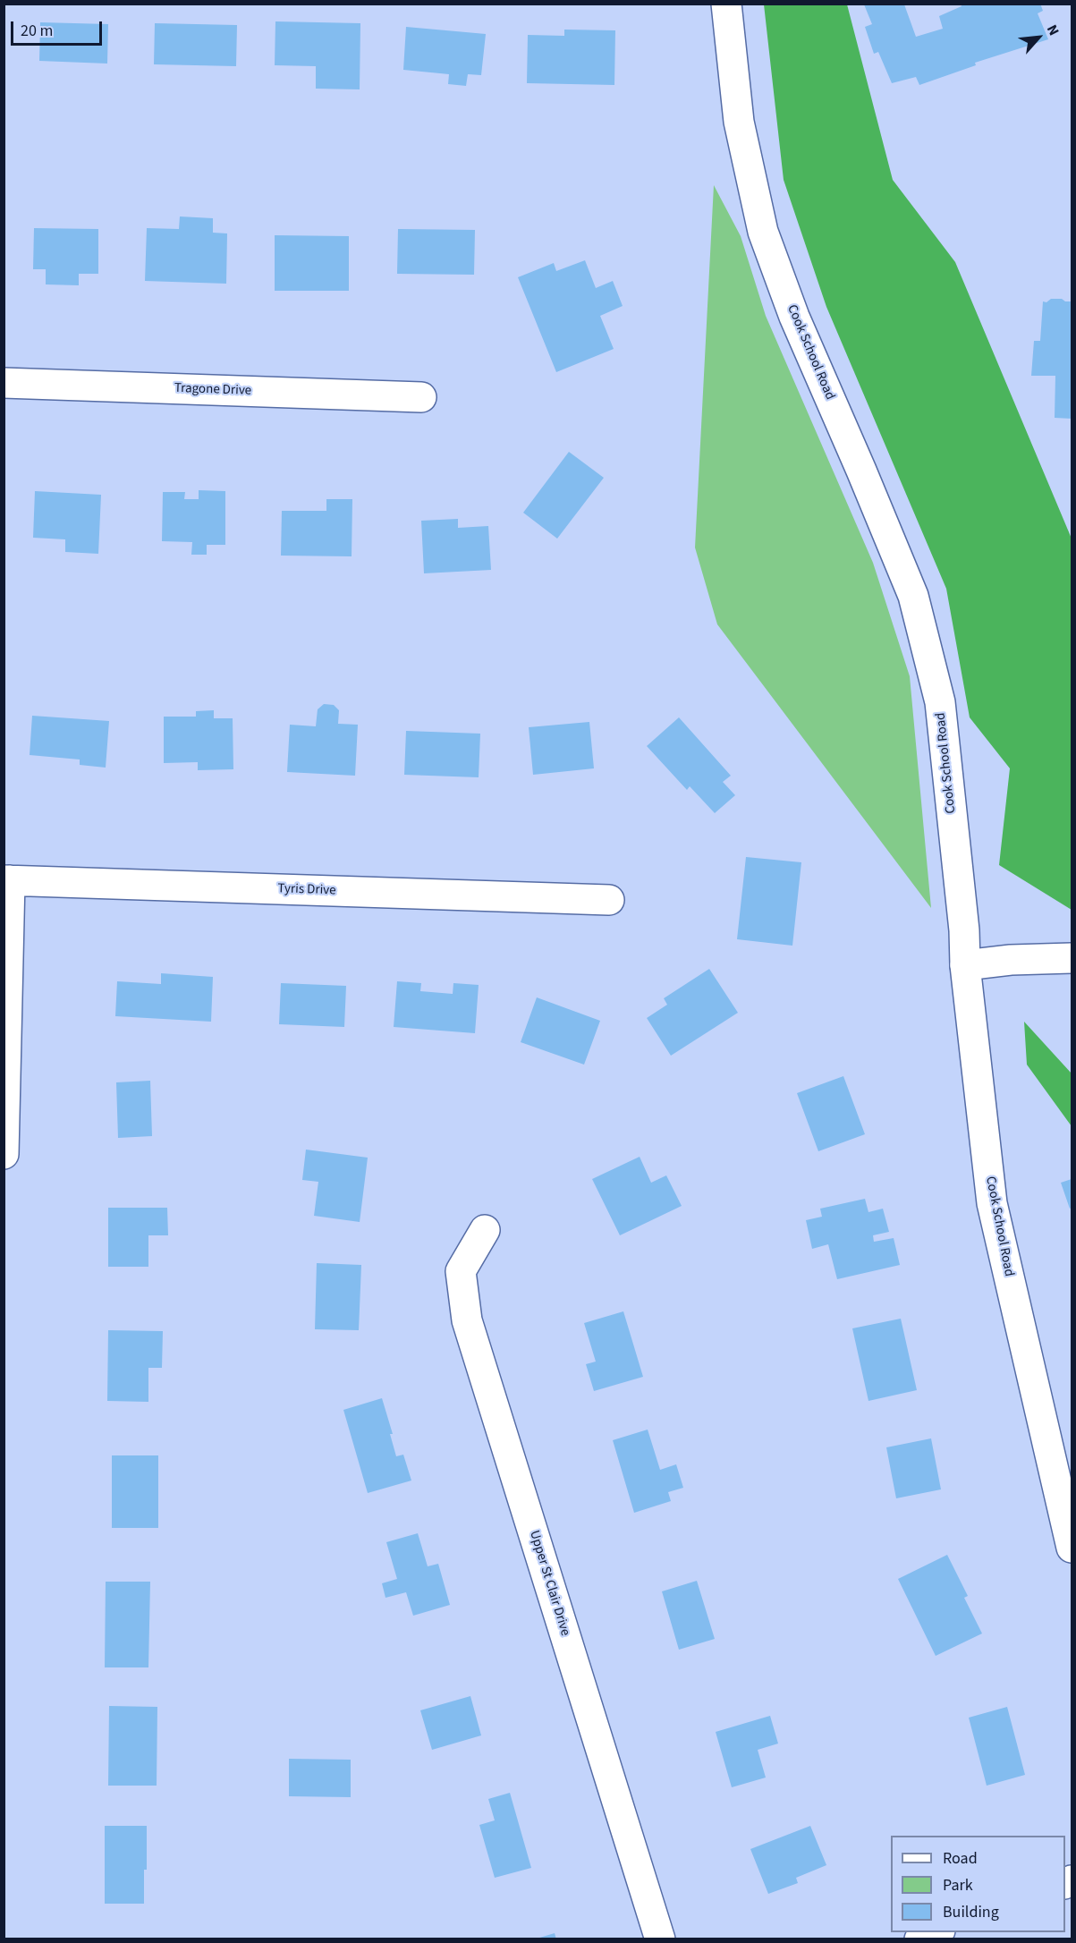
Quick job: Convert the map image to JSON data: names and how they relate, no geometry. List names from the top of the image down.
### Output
{
  "streets": {
    "street": [
      "Cook School Road",
      "Tragone Drive",
      "Tyris Drive",
      "Upper St Clair Drive"
    ]
  },
  "legend": ["Road", "Park", "Building"],
  "scale_bar": "20 m",
  "north": "top right"
}
